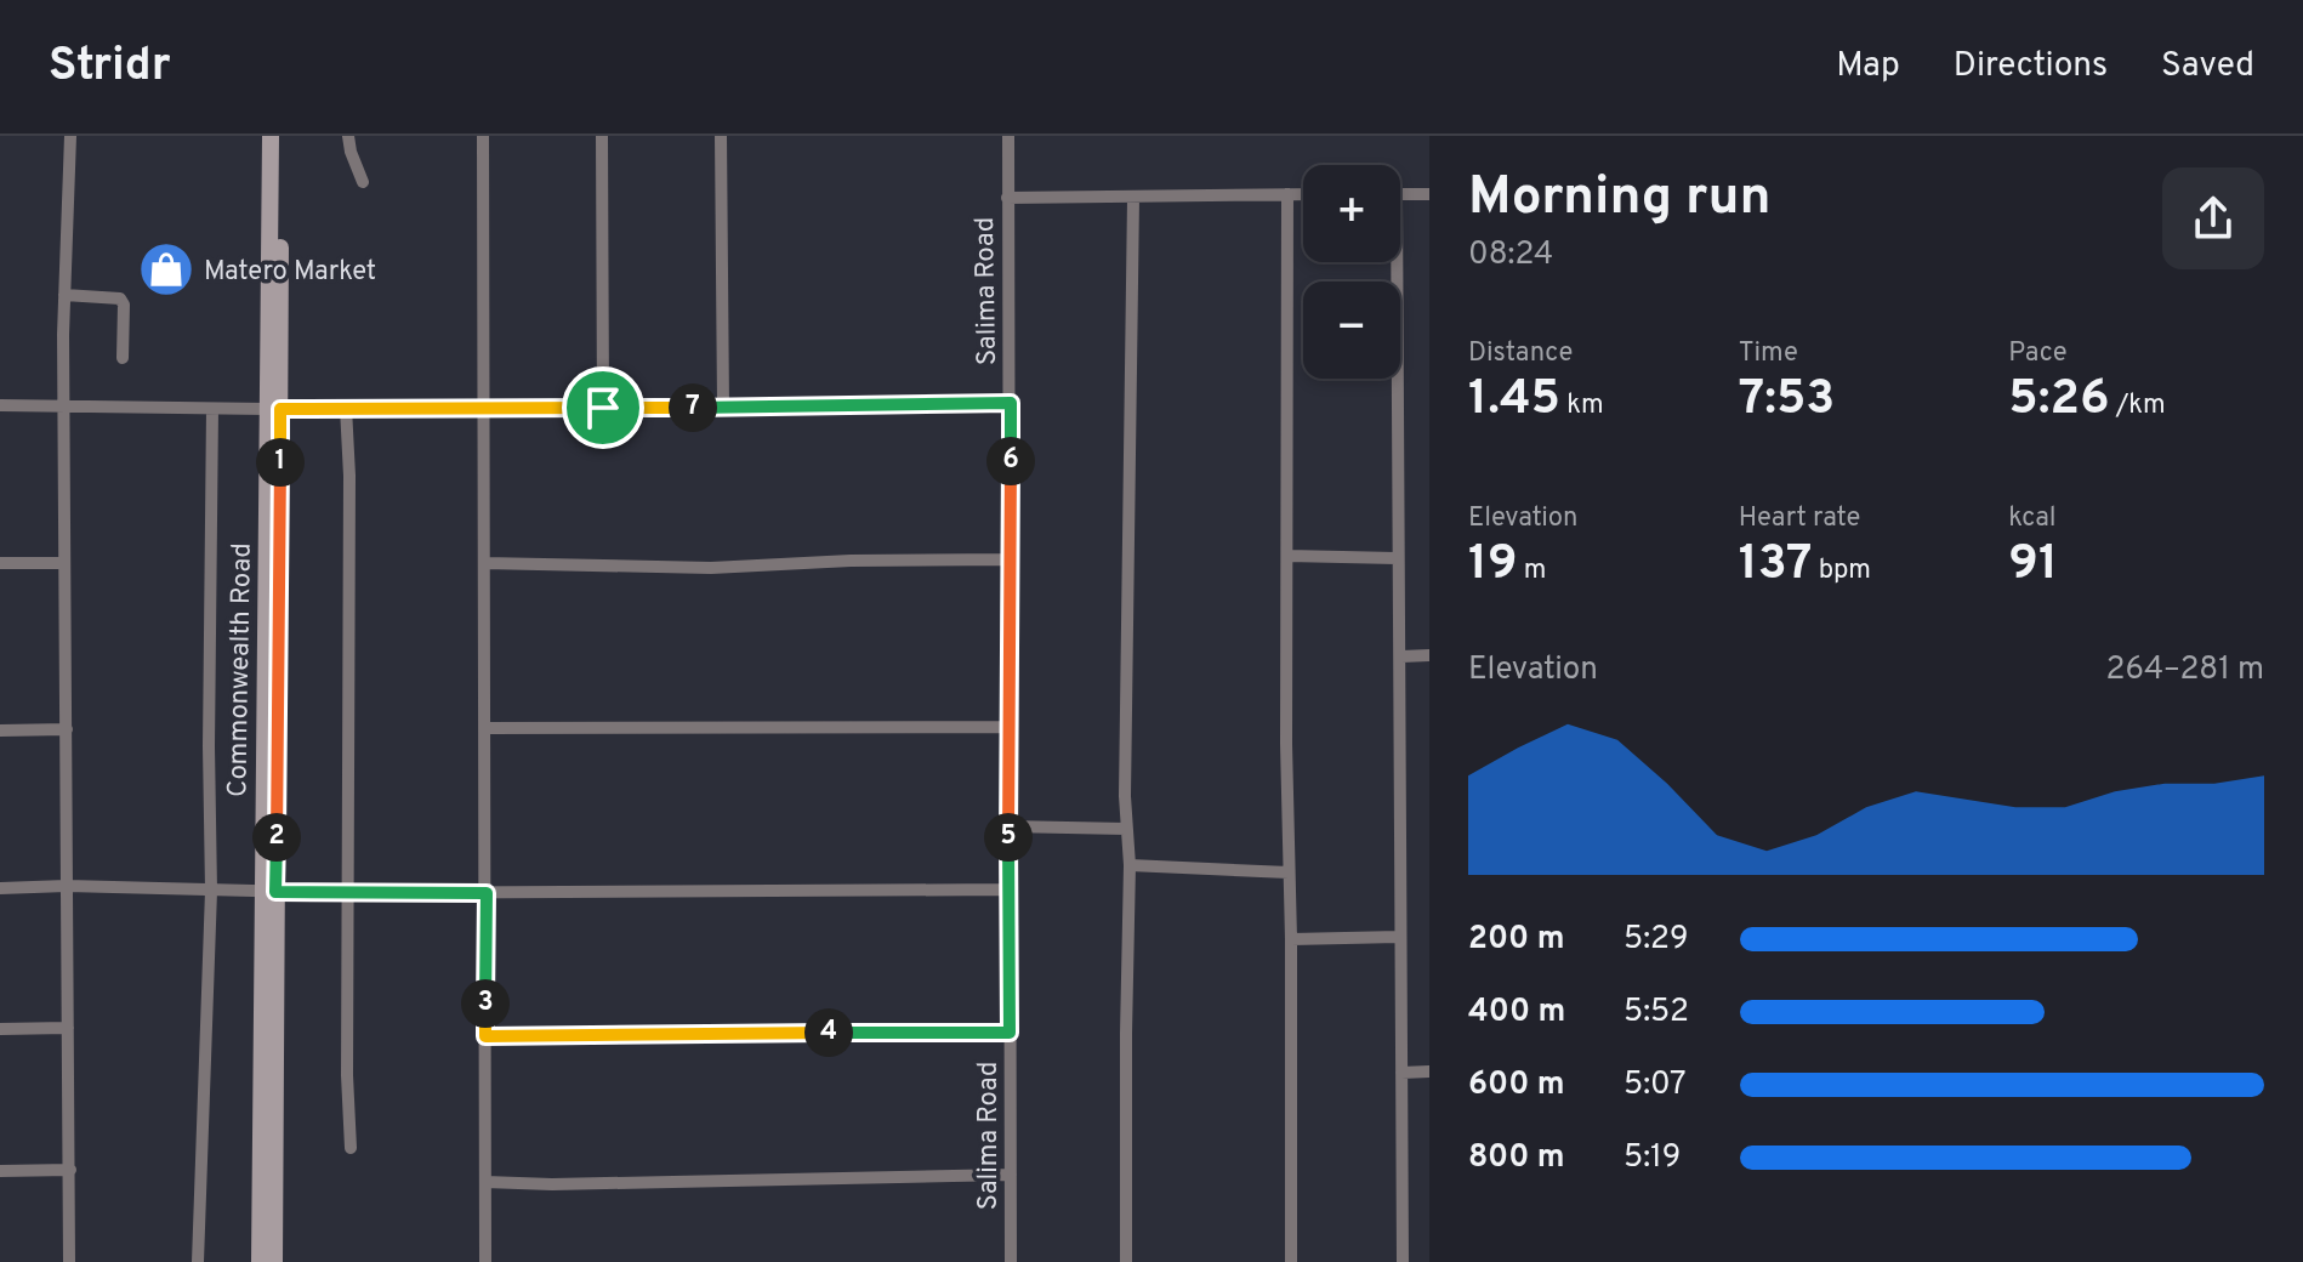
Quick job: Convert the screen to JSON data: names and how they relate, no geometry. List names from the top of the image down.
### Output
{
  "streets": {
    "main road": ["Commonwealth Road"],
    "street": ["Salima Road"]
  },
  "places": {
    "shop": ["Matero Market"]
  },
  "page": {
    "header": "Stridr",
    "nav": ["Map", "Directions", "Saved"],
    "heading": ["Morning run", "08:24"],
    "map_buttons": ["+", "−"],
    "stats": [
      ["Distance", "1.45 km"],
      ["Time", "7:53"],
      ["Pace", "5:26 /km"],
      ["Elevation", "19 m"],
      ["Heart rate", "137 bpm"],
      ["kcal", "91"]
    ],
    "pins": [
      "7",
      "6",
      "1",
      "2",
      "5",
      "3",
      "4"
    ],
    "chart": ["Elevation", "264–281 m"],
    "list": [
      {
        "name": "200 m",
        "note": "5:29"
      },
      {
        "name": "400 m",
        "note": "5:52"
      },
      {
        "name": "600 m",
        "note": "5:07"
      },
      {
        "name": "800 m",
        "note": "5:19"
      }
    ]
  }
}
